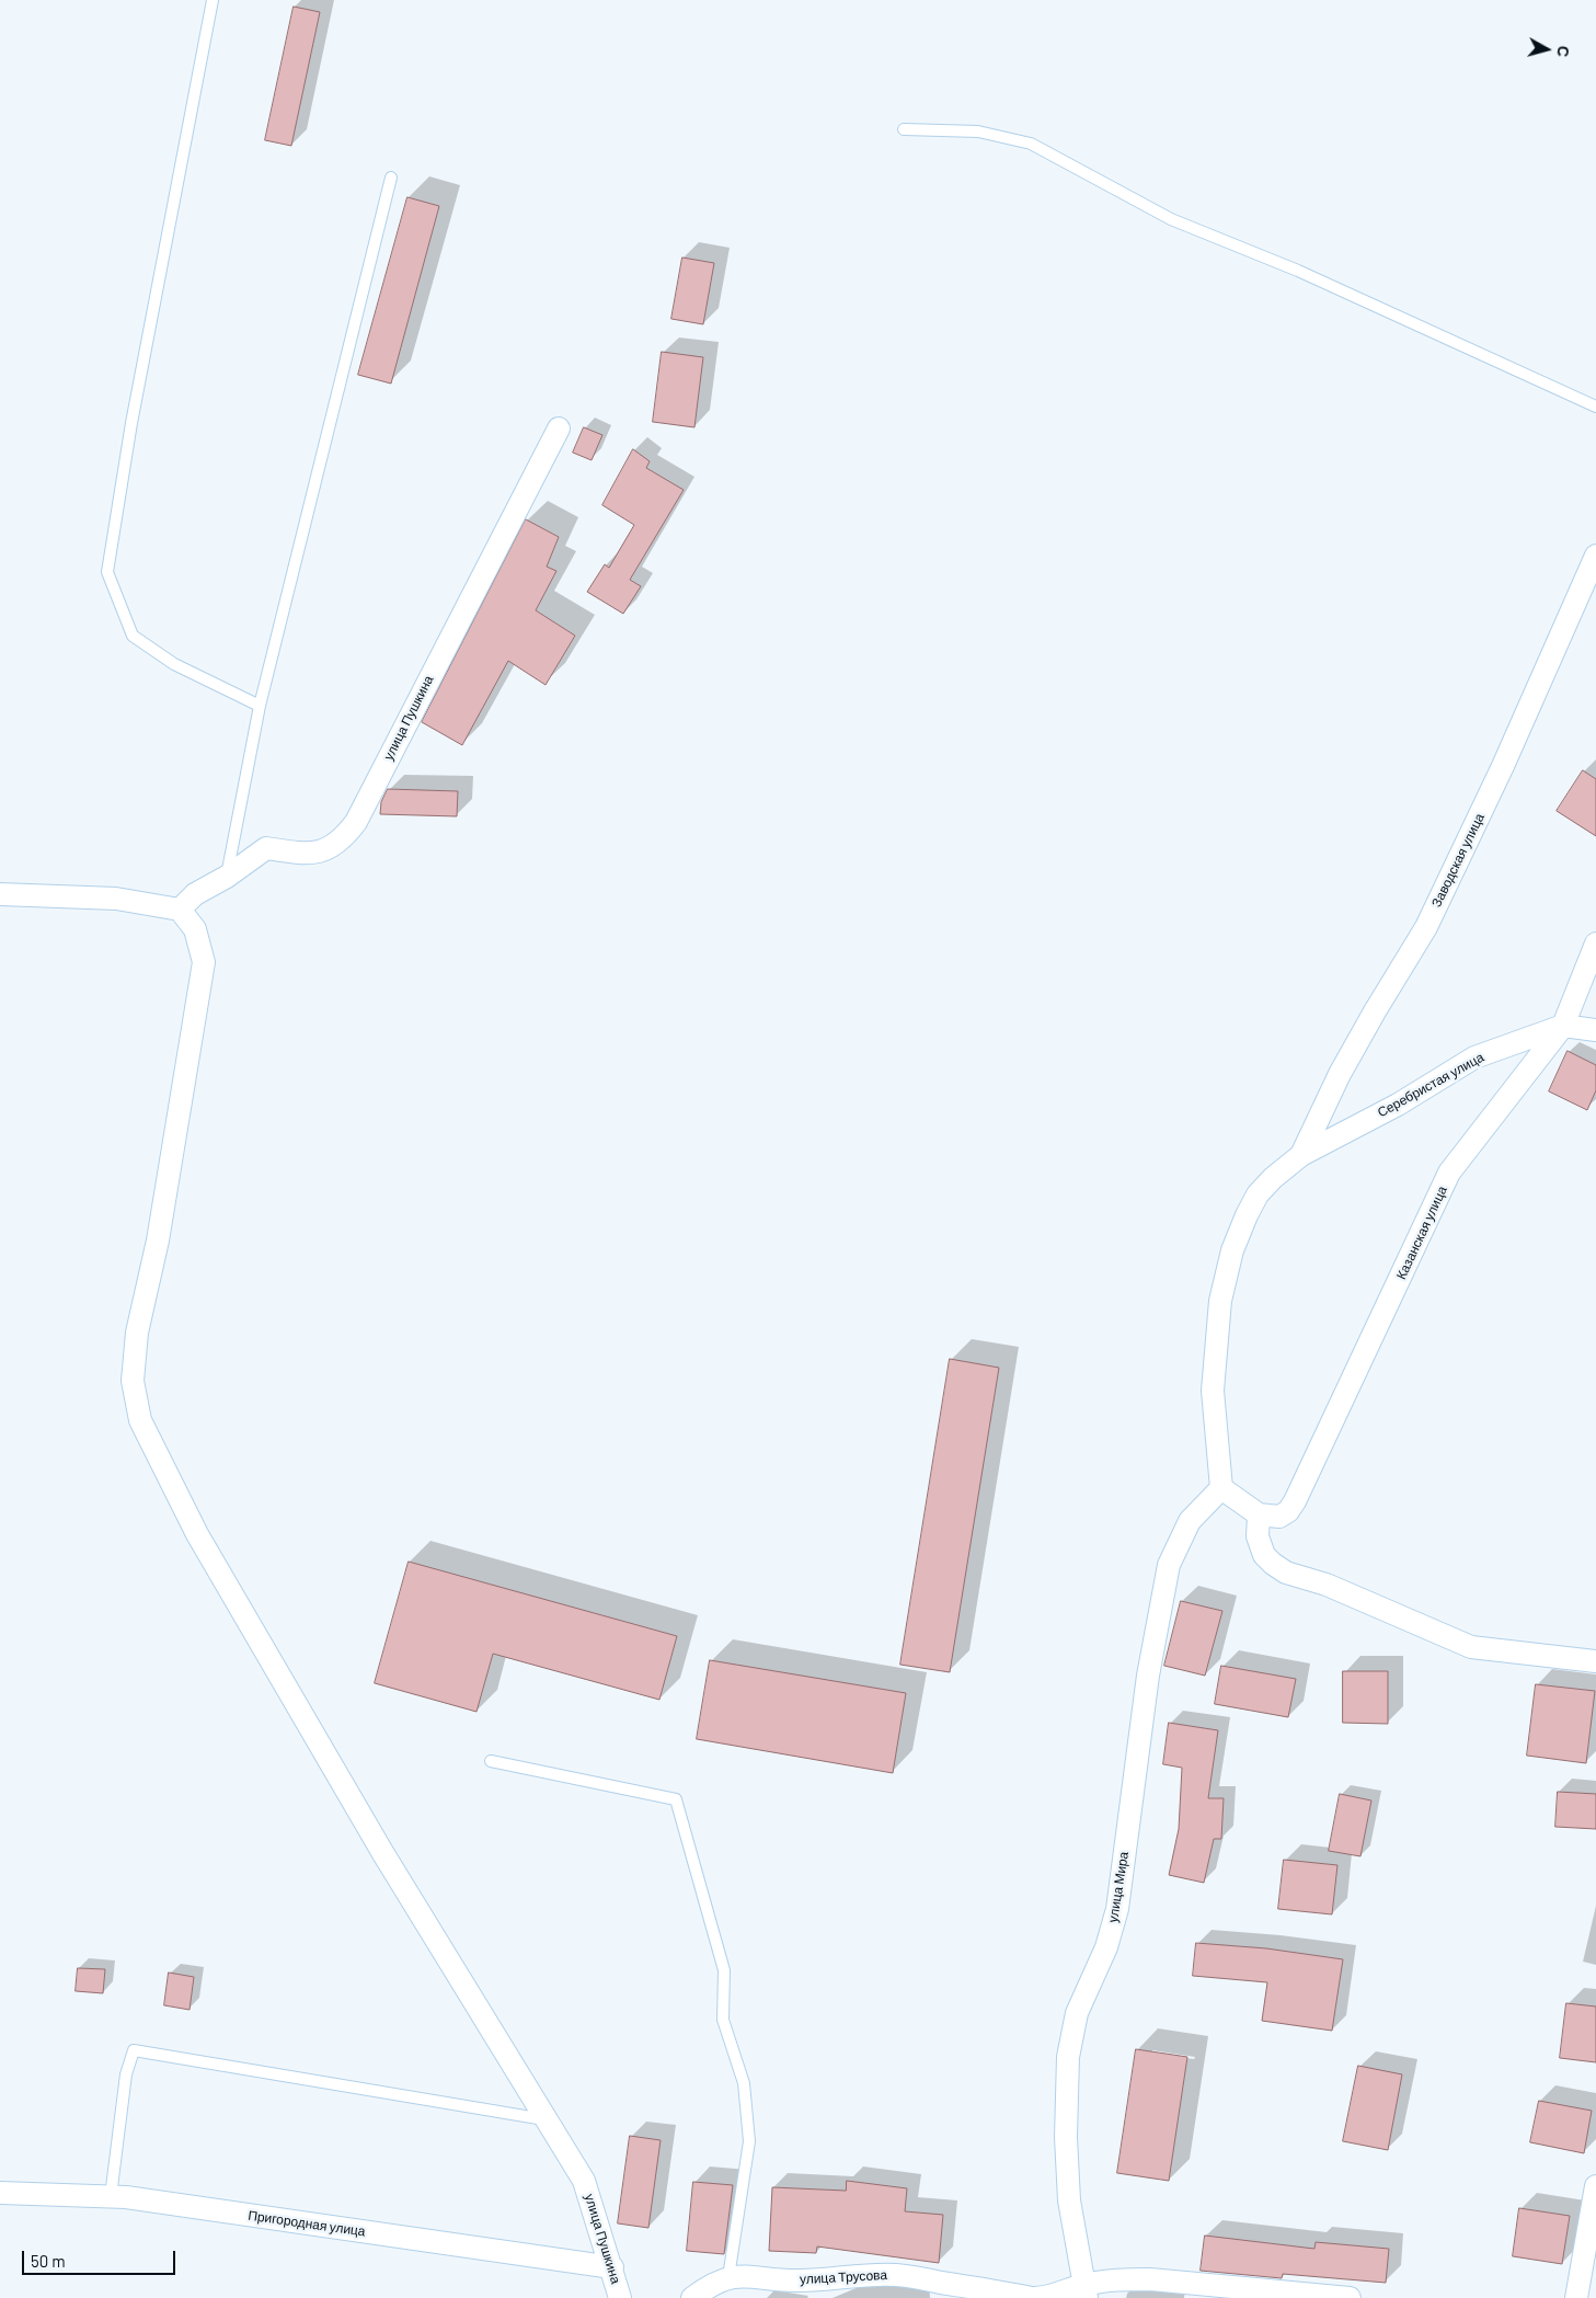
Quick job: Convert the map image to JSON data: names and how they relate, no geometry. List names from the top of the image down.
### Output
{
  "streets": {
    "street": [
      "улица Пушкина",
      "Заводская улица",
      "Серебристая улица",
      "Казанская улица",
      "улица Мира",
      "Пригородная улица",
      "улица Трусова"
    ]
  },
  "crossings": [
    ["улица Пушкина", "Пригородная улица"],
    ["Заводская улица", "Серебристая улица"],
    ["Серебристая улица", "Казанская улица"],
    ["улица Мира", "улица Трусова"]
  ],
  "scale_bar": "50 m",
  "north": "right"
}
